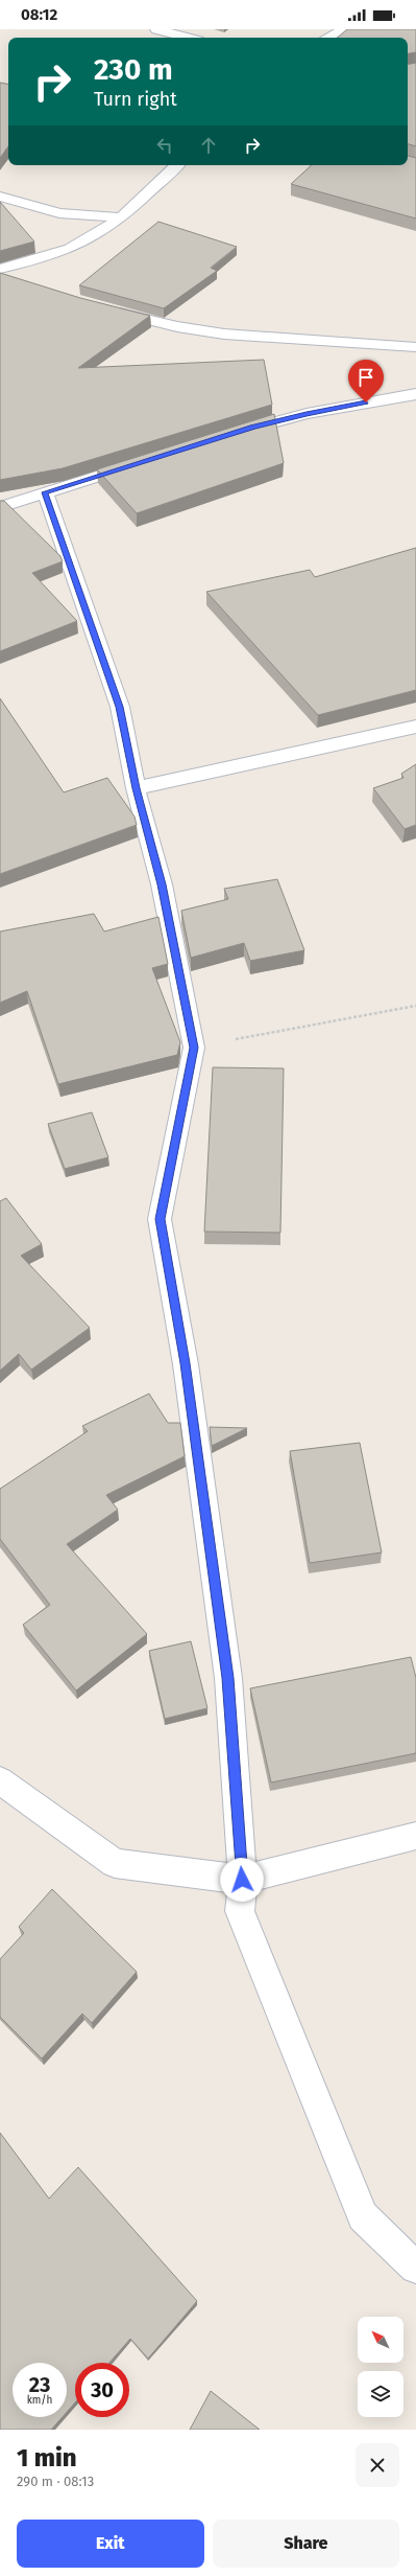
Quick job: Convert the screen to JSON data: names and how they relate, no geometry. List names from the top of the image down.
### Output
{
  "north": "top left",
  "page": {
    "status": "08:12",
    "turn": ["230 m", "Turn right"],
    "speed": "23 km/h",
    "limit": "30",
    "heading": ["1 min", "290 m · 08:13"],
    "buttons": ["Exit", "Share"]
  }
}
